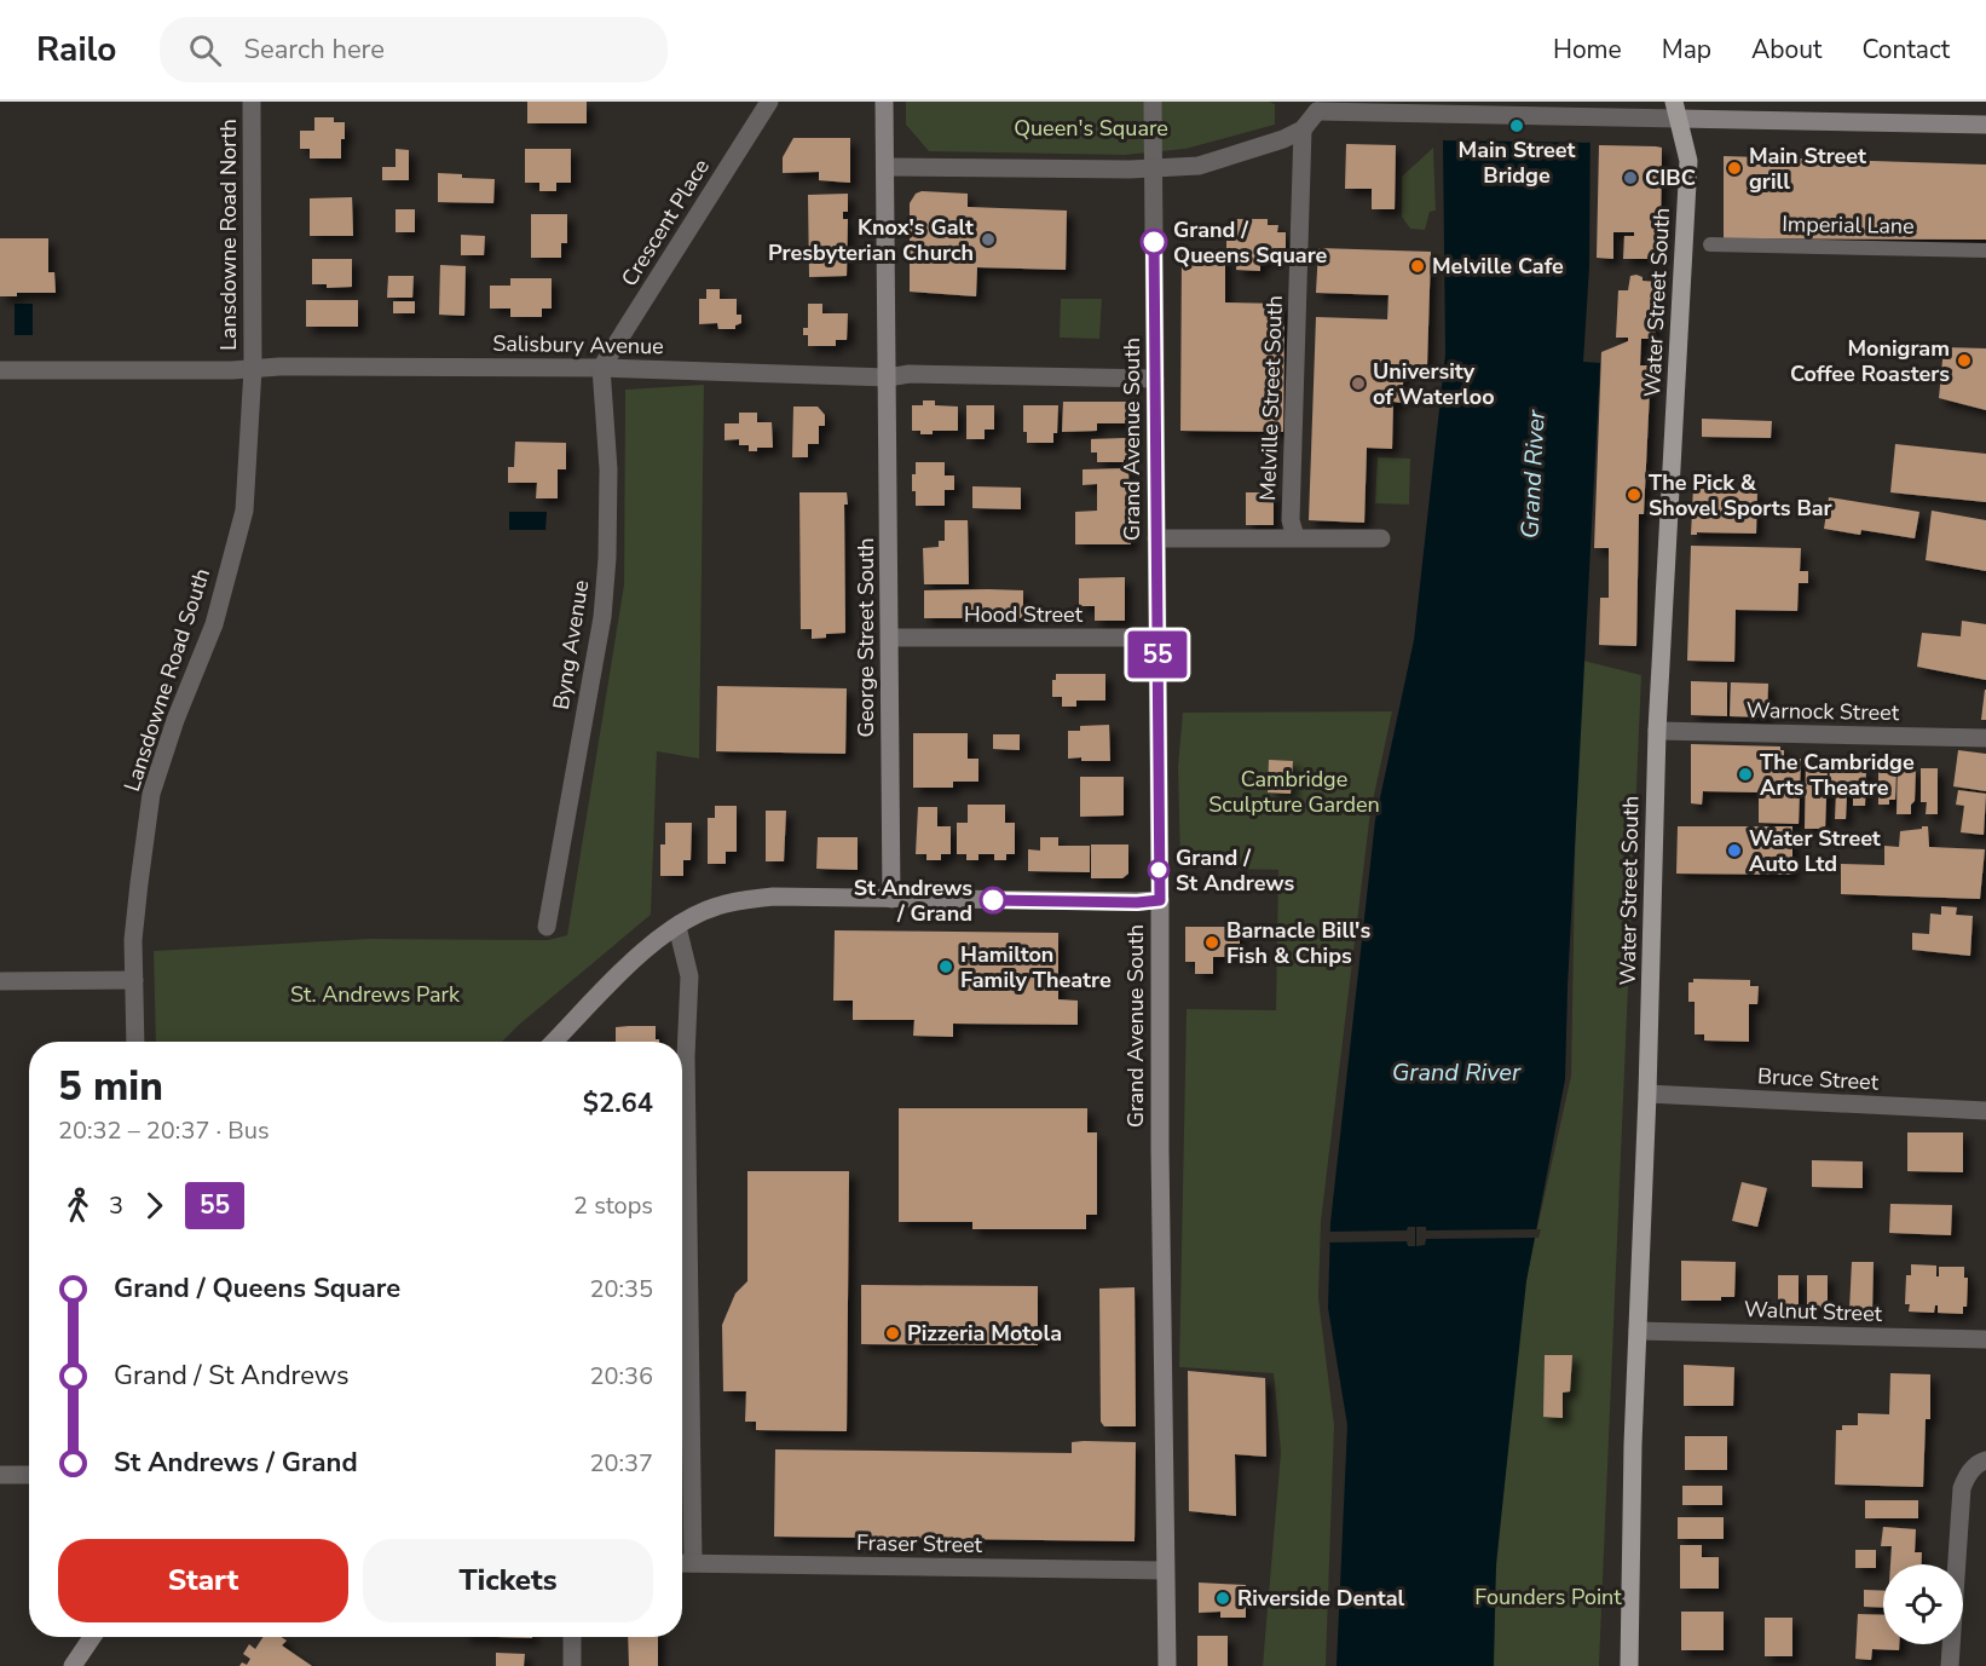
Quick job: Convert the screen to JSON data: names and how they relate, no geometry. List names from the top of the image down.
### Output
{
  "streets": {
    "main road": ["Water Street South", "Grand Avenue South", "George Street South"],
    "street": [
      "Crescent Place",
      "Imperial Lane",
      "Lansdowne Road North",
      "Salisbury Avenue",
      "Melville Street South",
      "Hood Street",
      "Byng Avenue",
      "Lansdowne Road South",
      "Warnock Street",
      "Bruce Street",
      "Walnut Street",
      "Fraser Street"
    ]
  },
  "crossings": [
    ["Crescent Place", "Salisbury Avenue"],
    ["Crescent Place", "Byng Avenue"],
    ["Lansdowne Road North", "Salisbury Avenue"],
    ["Lansdowne Road North", "Lansdowne Road South"],
    ["Water Street South", "Warnock Street"],
    ["Water Street South", "Bruce Street"],
    ["Water Street South", "Walnut Street"],
    ["Salisbury Avenue", "Grand Avenue South"],
    ["Salisbury Avenue", "George Street South"],
    ["Salisbury Avenue", "Byng Avenue"],
    ["Salisbury Avenue", "Lansdowne Road South"],
    ["Grand Avenue South", "Hood Street"],
    ["Grand Avenue South", "Fraser Street"],
    ["Hood Street", "George Street South"]
  ],
  "water": ["Grand River"],
  "parks": [
    "Queen's Square",
    "Cambridge Sculpture Garden",
    "St. Andrews Park",
    "Founders Point"
  ],
  "places": [
    "Main Street Bridge",
    "Main Street grill",
    "CIBC",
    "Knox's Galt Presbyterian Church",
    "Grand / Queens Square",
    "Melville Cafe",
    "Monigram Coffee Roasters",
    "University of Waterloo",
    "The Pick & Shovel Sports Bar",
    "The Cambridge Arts Theatre",
    "Water Street Auto Ltd",
    "Grand / St Andrews",
    "St Andrews / Grand",
    "Barnacle Bill's Fish & Chips",
    "Hamilton Family Theatre",
    "Pizzeria Motola",
    "Riverside Dental"
  ],
  "lines": ["bus line 55"],
  "page": {
    "header": "Railo",
    "search": "Search here",
    "nav": [
      "Home",
      "Map",
      "About",
      "Contact"
    ],
    "on_map": "55",
    "heading": ["5 min", "20:32 – 20:37 · Bus", "$2.64"],
    "legs": ["3", "55", "2 stops"],
    "list": [
      {
        "name": "Grand / Queens Square",
        "value": "20:35"
      },
      {
        "name": "Grand / St Andrews",
        "value": "20:36"
      },
      {
        "name": "St Andrews / Grand",
        "value": "20:37"
      }
    ],
    "buttons": ["Start", "Tickets"]
  }
}
